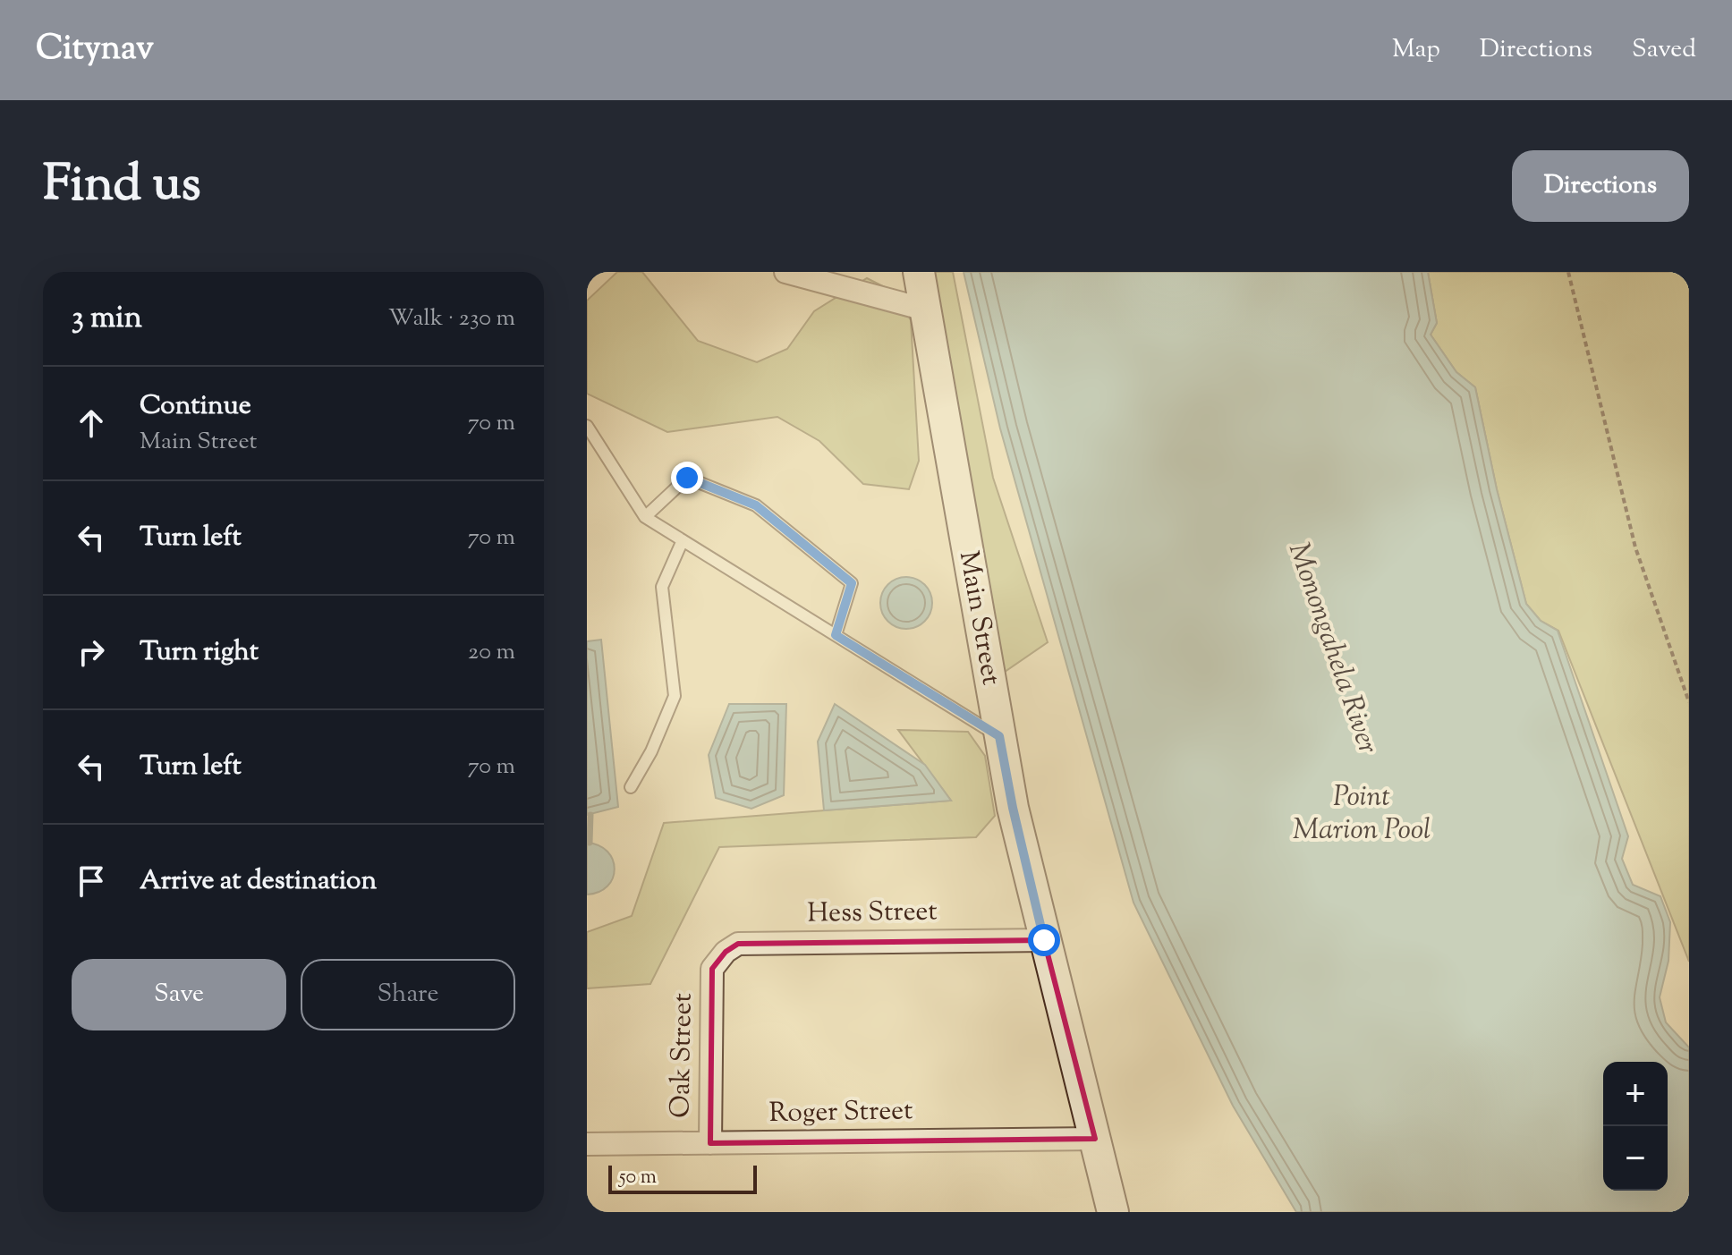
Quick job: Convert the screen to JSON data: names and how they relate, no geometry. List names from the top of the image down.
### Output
{
  "streets": {
    "main road": ["Main Street"],
    "street": ["Hess Street", "Oak Street", "Roger Street"]
  },
  "crossings": [
    ["Main Street", "Hess Street"],
    ["Main Street", "Roger Street"],
    ["Hess Street", "Oak Street"],
    ["Oak Street", "Roger Street"]
  ],
  "water": ["Monongahela River", "Point Marion Pool"],
  "scale_bar": "50 m",
  "page": {
    "header": "Citynav",
    "nav": ["Map", "Directions", "Saved"],
    "title": "Find us",
    "buttons": [
      "Directions",
      ["Save", "Share"]
    ],
    "heading": ["3 min", "Walk · 230 m"],
    "list": [
      ["Continue", "Main Street", "70 m"],
      ["Turn left", "70 m"],
      ["Turn right", "20 m"],
      ["Turn left", "70 m"],
      "Arrive at destination"
    ],
    "map_buttons": ["+", "−"],
    "scale": "50 m"
  }
}
